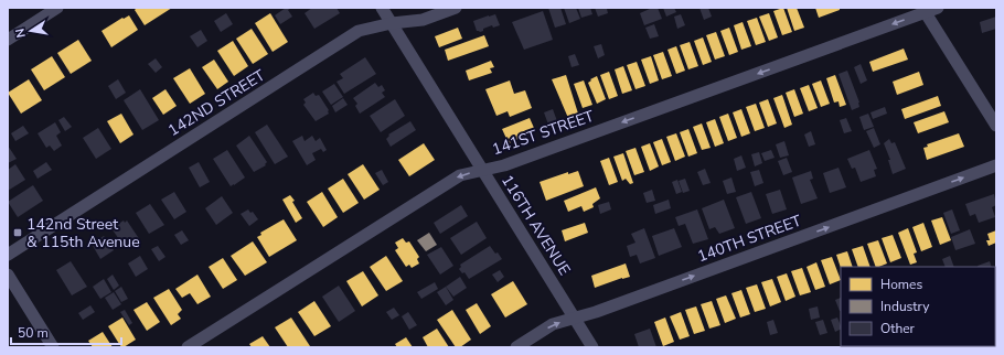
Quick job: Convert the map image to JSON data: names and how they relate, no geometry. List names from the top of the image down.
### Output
{
  "streets": {
    "street": [
      "142ND STREET",
      "141ST STREET",
      "116TH AVENUE",
      "140TH STREET"
    ]
  },
  "crossings": [
    ["142ND STREET", "116TH AVENUE"],
    ["141ST STREET", "116TH AVENUE"],
    ["116TH AVENUE", "140TH STREET"]
  ],
  "one_way": ["141ST STREET", "140TH STREET"],
  "places": {
    "transit": ["142nd Street & 115th Avenue"]
  },
  "legend": ["Homes", "Industry", "Other"],
  "scale_bar": "50 m",
  "north": "left"
}
